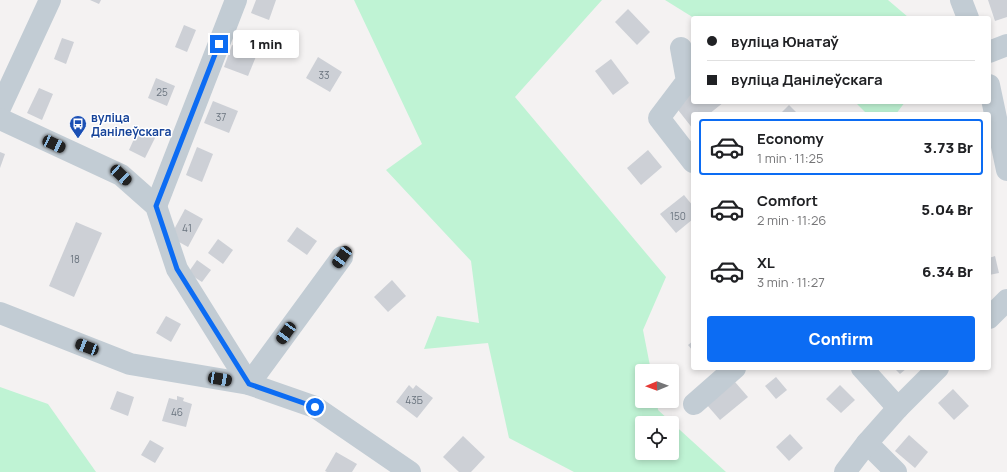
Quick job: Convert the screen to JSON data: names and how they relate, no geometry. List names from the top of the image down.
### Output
{
  "places": {
    "bus stop": ["вуліца Данілеўскага"]
  },
  "house_numbers": [
    "33",
    "25",
    "37",
    "150",
    "41",
    "18",
    "43Б",
    "46"
  ],
  "north": "left",
  "page": {
    "banner": ["вуліца Юнатаў", "вуліца Данілеўскага"],
    "bubble": "1 min",
    "list": [
      {
        "name": "Economy",
        "note": "1 min · 11:25",
        "value": "3.73 Br"
      },
      {
        "name": "Comfort",
        "note": "2 min · 11:26",
        "value": "5.04 Br"
      },
      {
        "name": "XL",
        "note": "3 min · 11:27",
        "value": "6.34 Br"
      }
    ],
    "buttons": "Confirm"
  }
}
